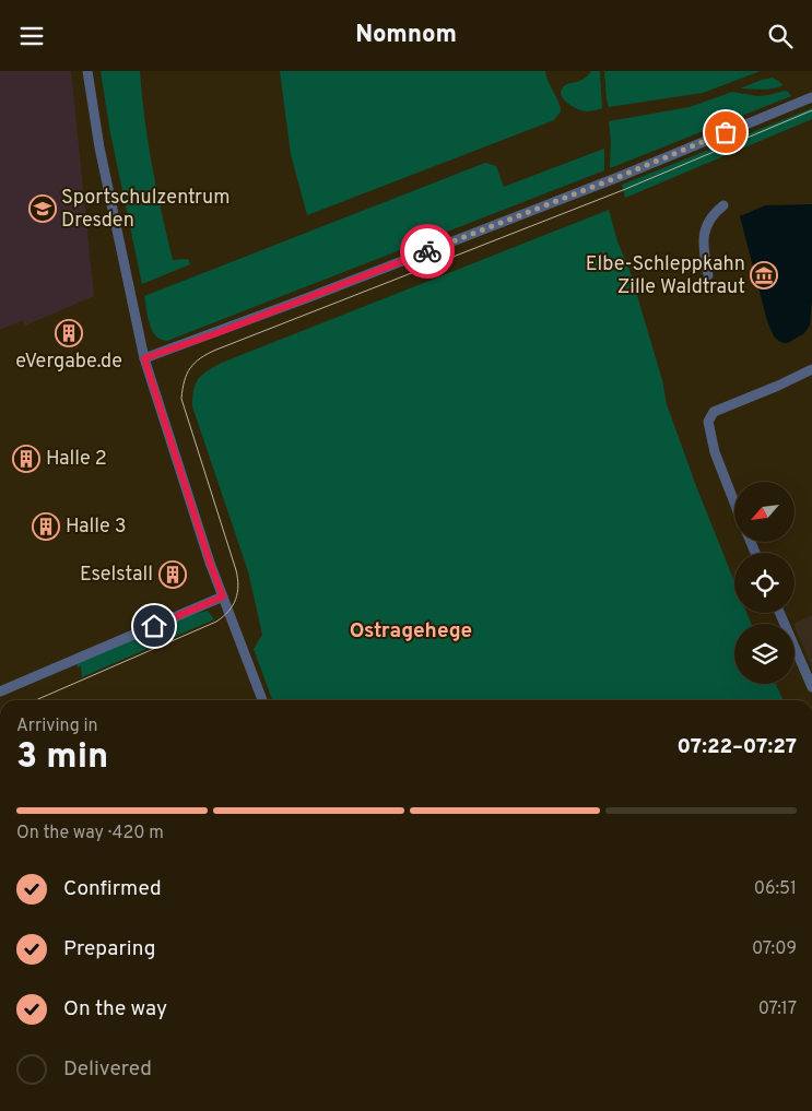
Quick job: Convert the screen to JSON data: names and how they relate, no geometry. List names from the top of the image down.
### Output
{
  "districts": ["Ostragehege"],
  "places": {
    "school or university": ["Sportschulzentrum Dresden"],
    "museum": ["Elbe-Schleppkahn Zille Waldtraut"],
    "building": [
      "eVergabe.de",
      "Halle 2",
      "Halle 3",
      "Eselstall"
    ]
  },
  "north": "bottom left",
  "page": {
    "header": "Nomnom",
    "heading": ["3 min", "Arriving in", "07:22–07:27"],
    "bar": "On the way · 420 m",
    "list": [
      ["Confirmed", "06:51"],
      ["Preparing", "07:09"],
      ["On the way", "07:17"],
      "Delivered"
    ]
  }
}
